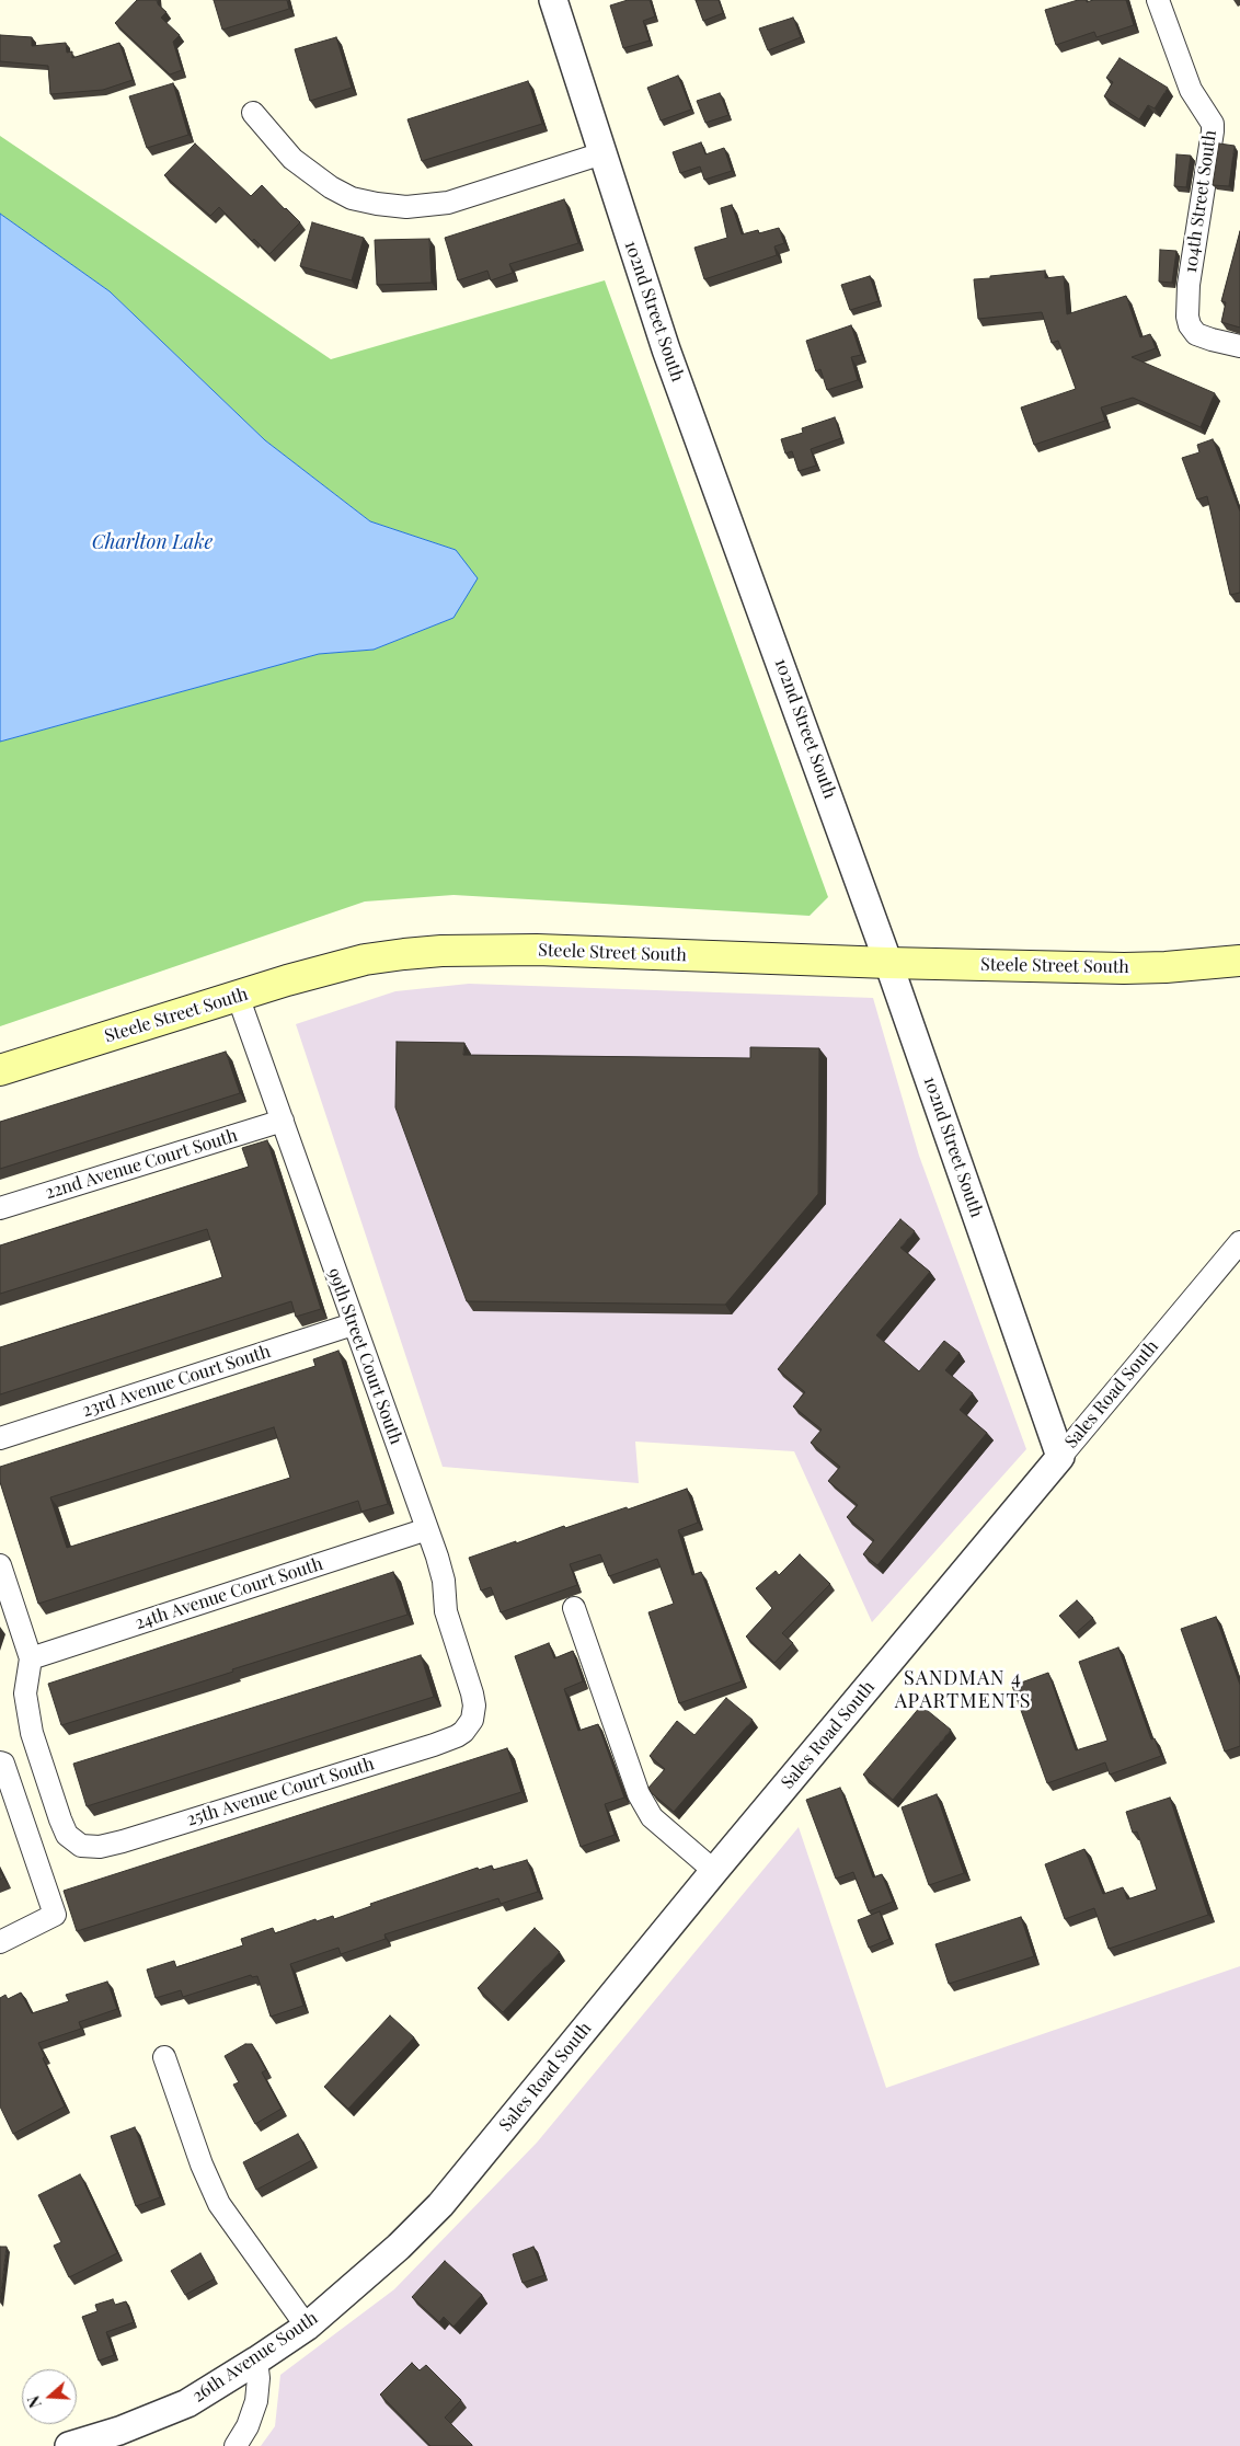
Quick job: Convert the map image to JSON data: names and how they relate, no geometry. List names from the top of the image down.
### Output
{
  "streets": {
    "main road": ["Steele Street South"],
    "street": [
      "104th Street South",
      "102nd Street South",
      "22nd Avenue Court South",
      "99th Street Court South",
      "23rd Avenue Court South",
      "Sales Road South",
      "24th Avenue Court South",
      "25th Avenue Court South",
      "26th Avenue South"
    ]
  },
  "crossings": [
    ["102nd Street South", "Steele Street South"],
    ["102nd Street South", "Sales Road South"],
    ["Steele Street South", "99th Street Court South"],
    ["22nd Avenue Court South", "99th Street Court South"],
    ["99th Street Court South", "23rd Avenue Court South"],
    ["99th Street Court South", "24th Avenue Court South"],
    ["99th Street Court South", "25th Avenue Court South"],
    ["Sales Road South", "26th Avenue South"],
    ["24th Avenue Court South", "25th Avenue Court South"]
  ],
  "districts": ["SANDMAN 4 APARTMENTS"],
  "water": ["Charlton Lake"],
  "north": "left"
}
